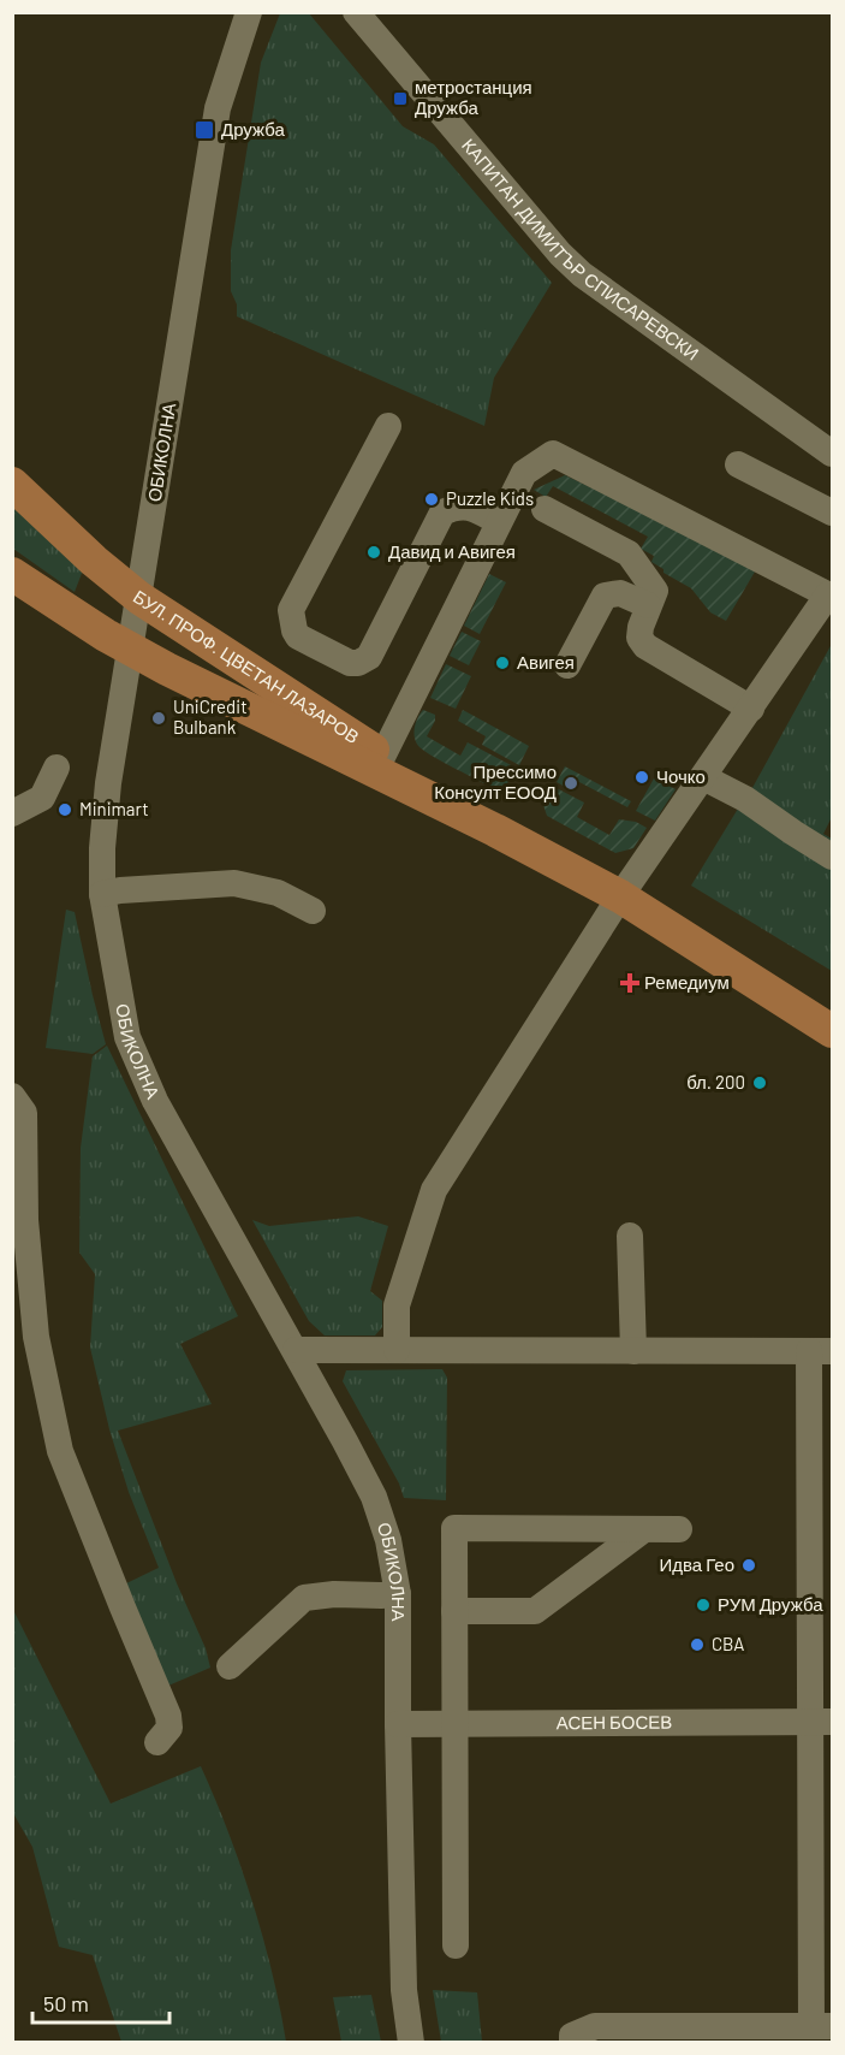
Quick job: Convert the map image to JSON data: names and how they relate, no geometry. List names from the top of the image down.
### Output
{
  "streets": {
    "main road": ["БУЛ. ПРОФ. ЦВЕТАН ЛАЗАРОВ"],
    "street": ["КАПИТАН ДИМИТЪР СПИСАРЕВСКИ", "ОБИКОЛНА", "АСЕН БОСЕВ"]
  },
  "crossings": [
    ["ОБИКОЛНА", "БУЛ. ПРОФ. ЦВЕТАН ЛАЗАРОВ"],
    ["ОБИКОЛНА", "АСЕН БОСЕВ"]
  ],
  "places": {
    "transit": ["метростанция Дружба", "Дружба"],
    "other": [
      "Puzzle Kids",
      "Давид и Авигея",
      "Авигея",
      "UniCredit Bulbank",
      "Чочко",
      "Прессимо Консулт ЕООД",
      "Minimart",
      "бл. 200",
      "Идва Гео",
      "РУМ Дружба",
      "CBA"
    ],
    "health": ["Ремедиум"]
  },
  "scale_bar": "50 m"
}
